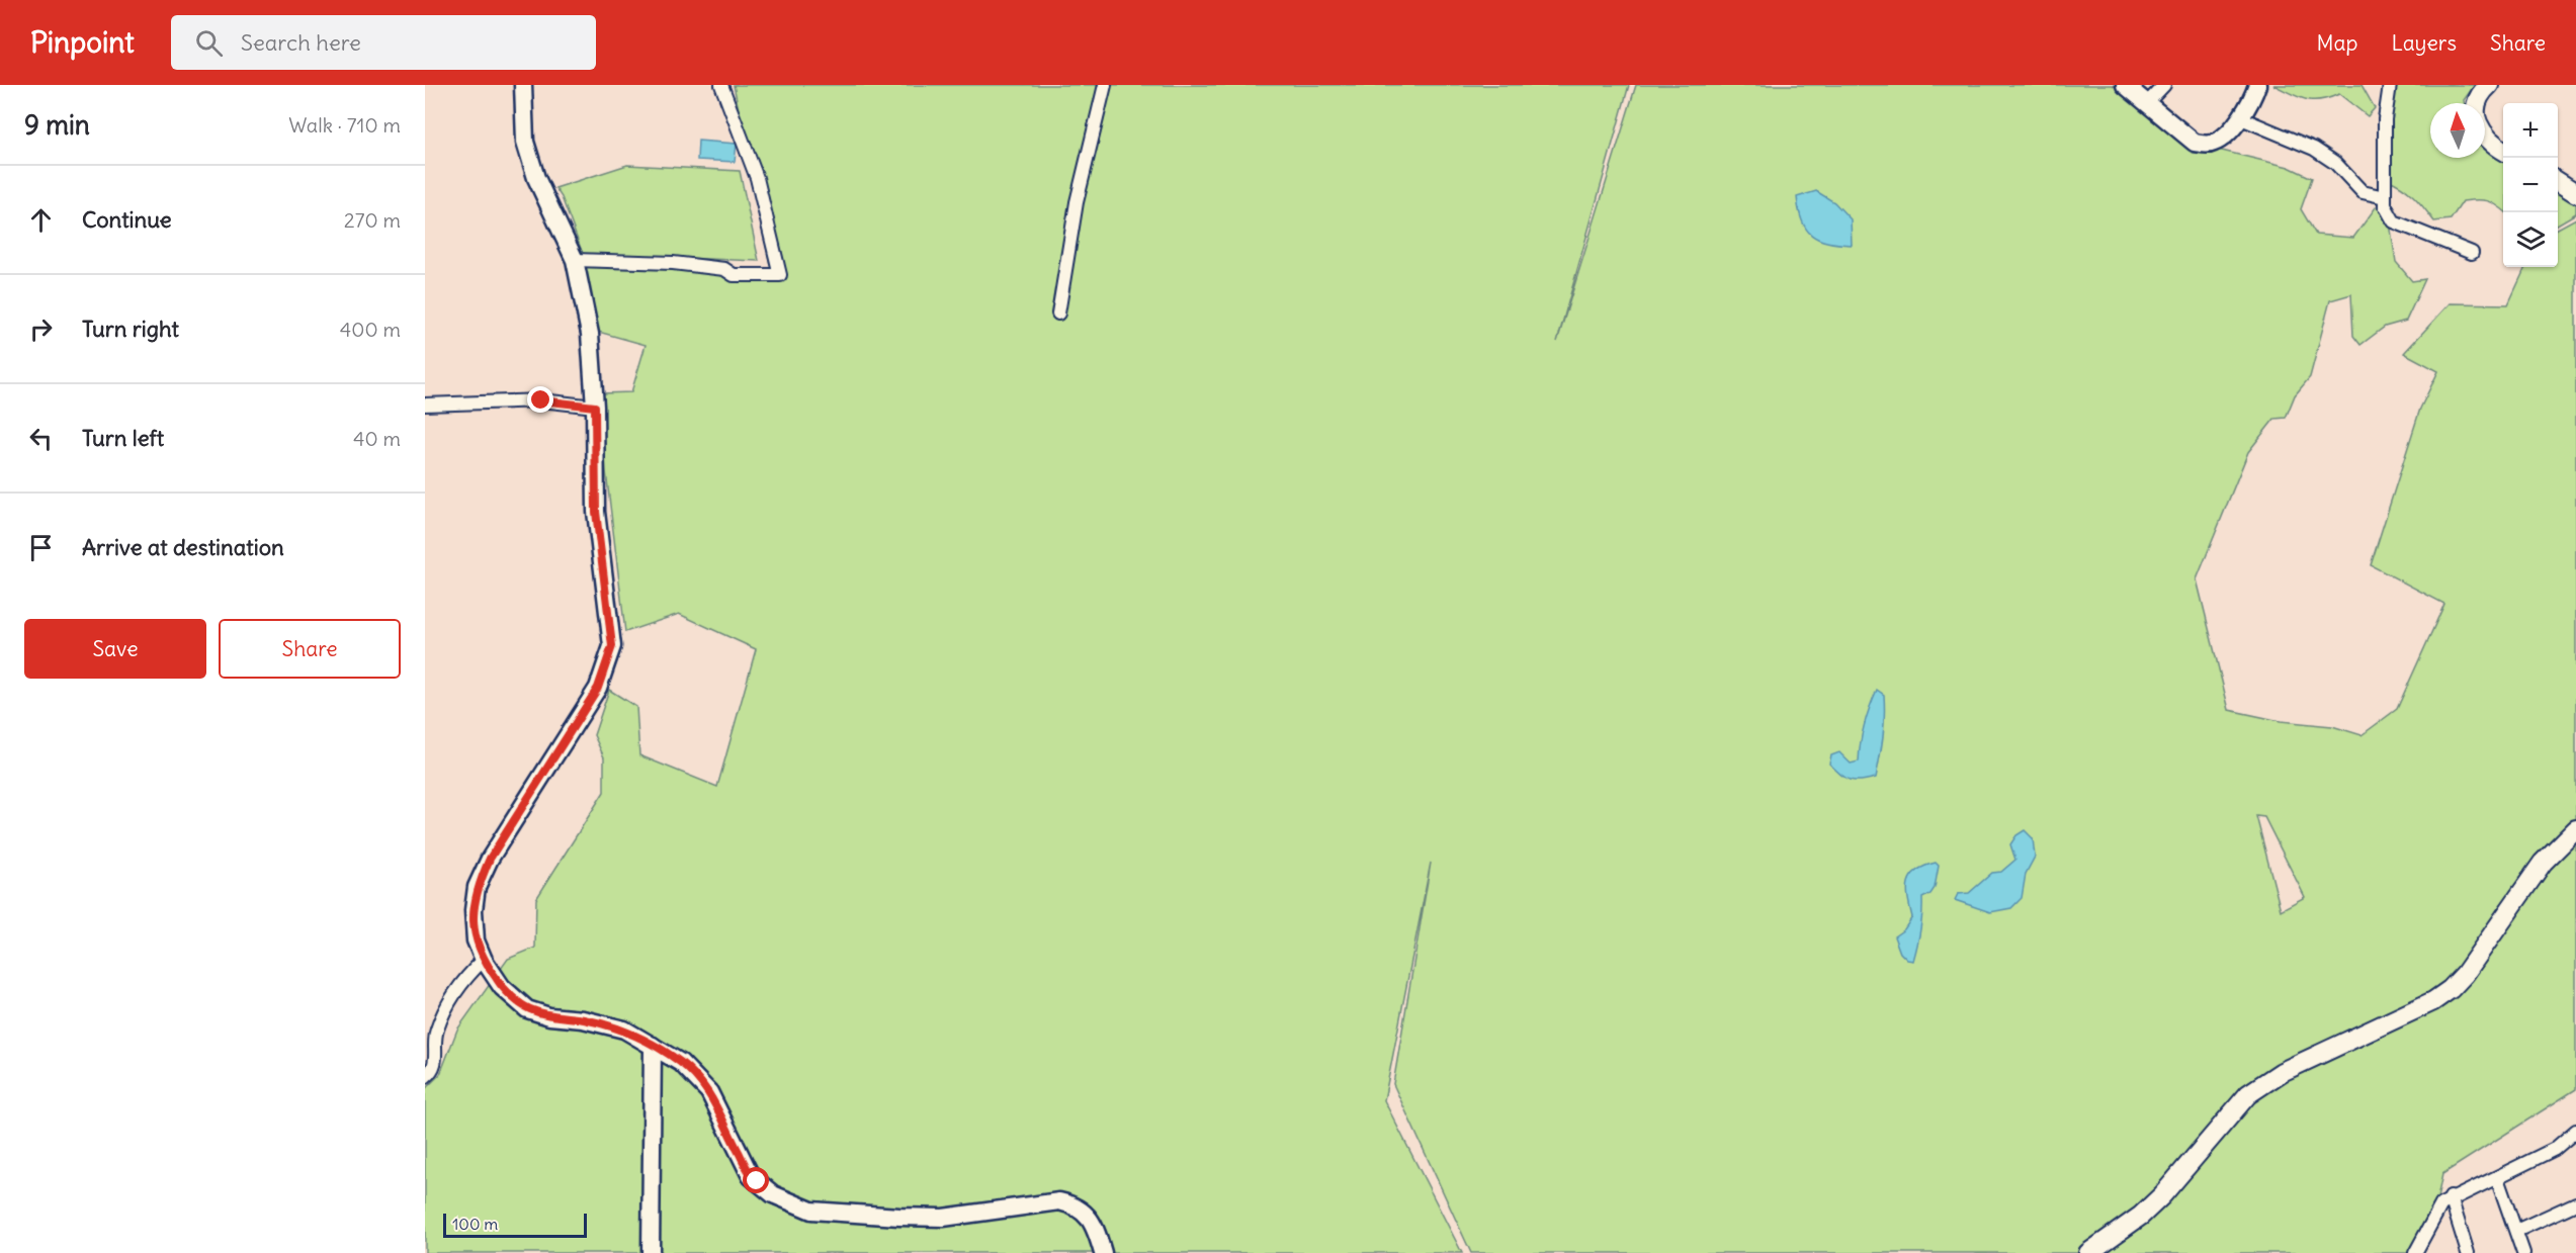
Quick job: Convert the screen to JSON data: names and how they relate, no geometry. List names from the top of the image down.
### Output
{
  "scale_bar": "100 m",
  "north": "top",
  "page": {
    "header": "Pinpoint",
    "search": "Search here",
    "nav": ["Map", "Layers", "Share"],
    "heading": ["9 min", "Walk · 710 m"],
    "map_buttons": ["+", "−"],
    "list": [
      ["Continue", "270 m"],
      ["Turn right", "400 m"],
      ["Turn left", "40 m"],
      "Arrive at destination"
    ],
    "buttons": ["Save", "Share"],
    "scale": "100 m"
  }
}
